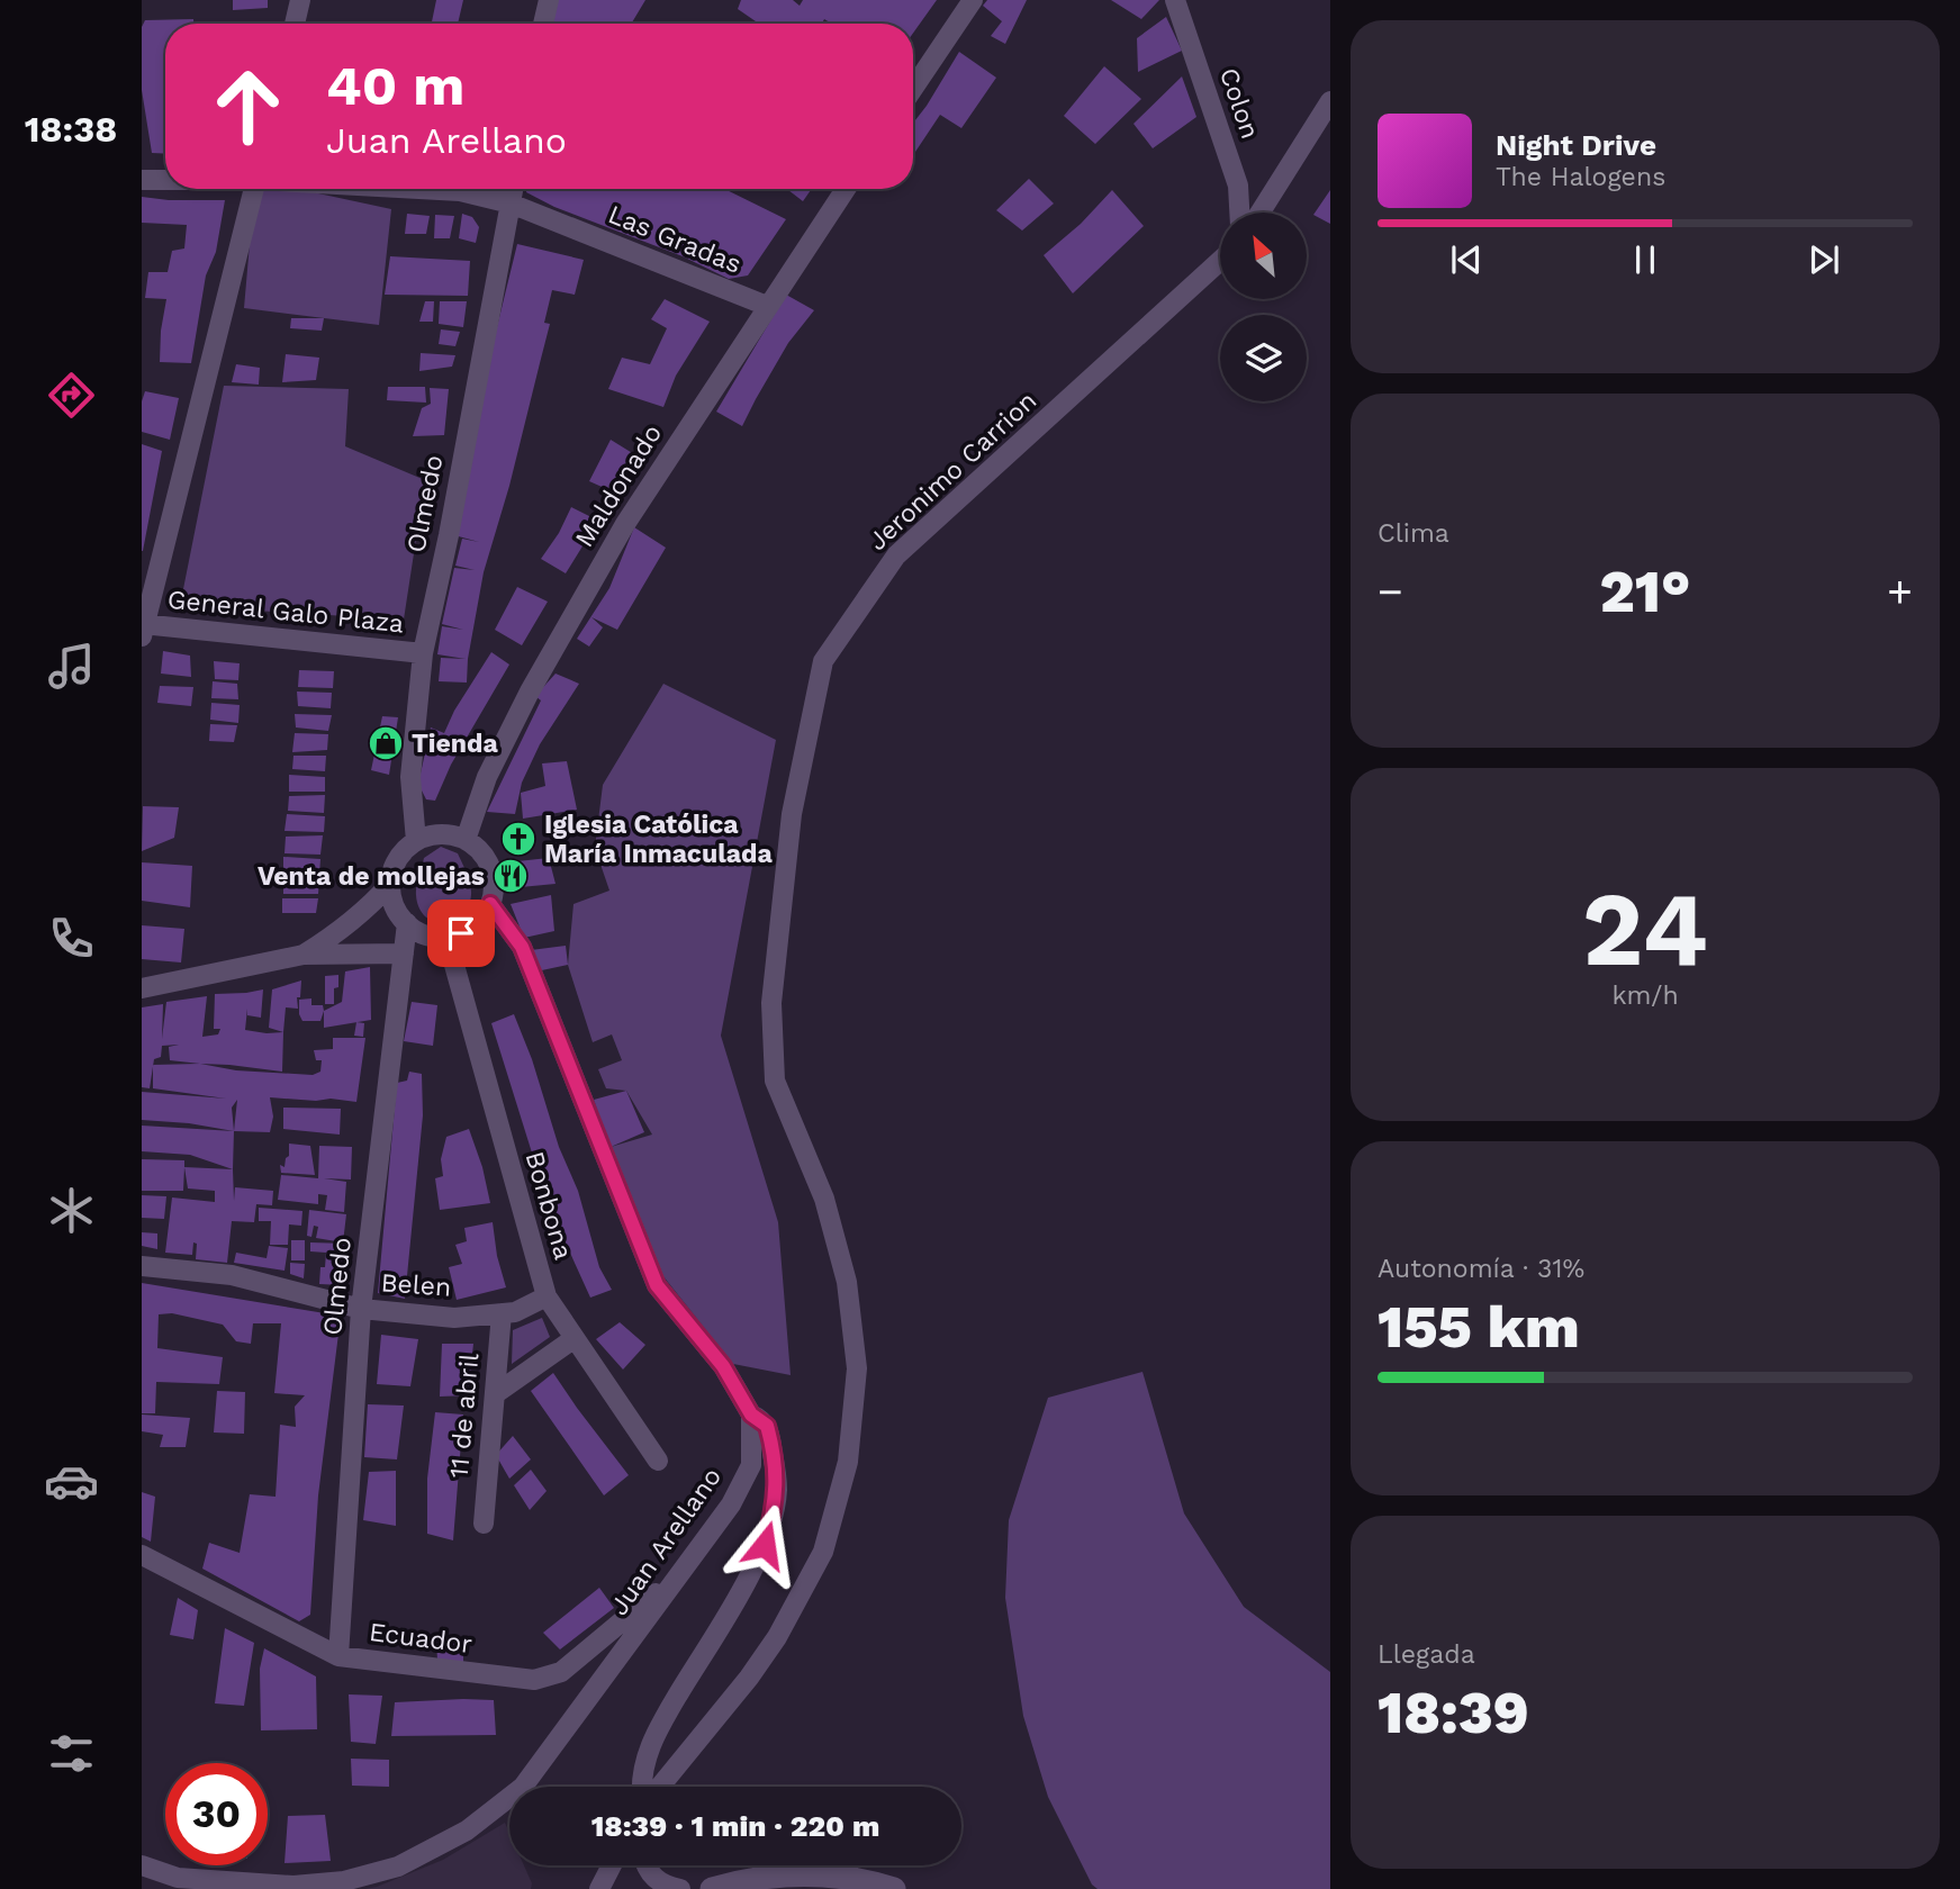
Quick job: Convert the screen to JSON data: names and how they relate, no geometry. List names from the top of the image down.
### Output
{
  "streets": {
    "street": [
      "Colon",
      "Las Gradas",
      "Jeronimo Carrion",
      "Maldonado",
      "Olmedo",
      "General Galo Plaza",
      "Bonbona",
      "Belen",
      "11 de abril",
      "Juan Arellano",
      "Ecuador"
    ]
  },
  "crossings": [
    ["Las Gradas", "Maldonado"],
    ["Las Gradas", "Olmedo"],
    ["Maldonado", "Olmedo"],
    ["Maldonado", "Bonbona"],
    ["Olmedo", "General Galo Plaza"],
    ["Olmedo", "Bonbona"],
    ["Olmedo", "Belen"],
    ["Olmedo", "Ecuador"],
    ["Bonbona", "Belen"],
    ["Belen", "11 de abril"],
    ["Juan Arellano", "Ecuador"]
  ],
  "places": {
    "shop": ["Tienda"],
    "church": ["Iglesia Católica María Inmaculada"],
    "restaurant": ["Venta de mollejas"]
  },
  "north": "top left",
  "page": {
    "tabs": "18:38",
    "turn": ["40 m", "Juan Arellano"],
    "song": ["Night Drive", "The Halogens"],
    "tile": [
      "Clima",
      ["24", "km/h"],
      ["Autonomía · 31%", "155 km"],
      ["Llegada", "18:39"]
    ],
    "heat": ["−", "21°", "+"],
    "limit": "30",
    "trip": "18:39 · 1 min · 220 m"
  }
}
